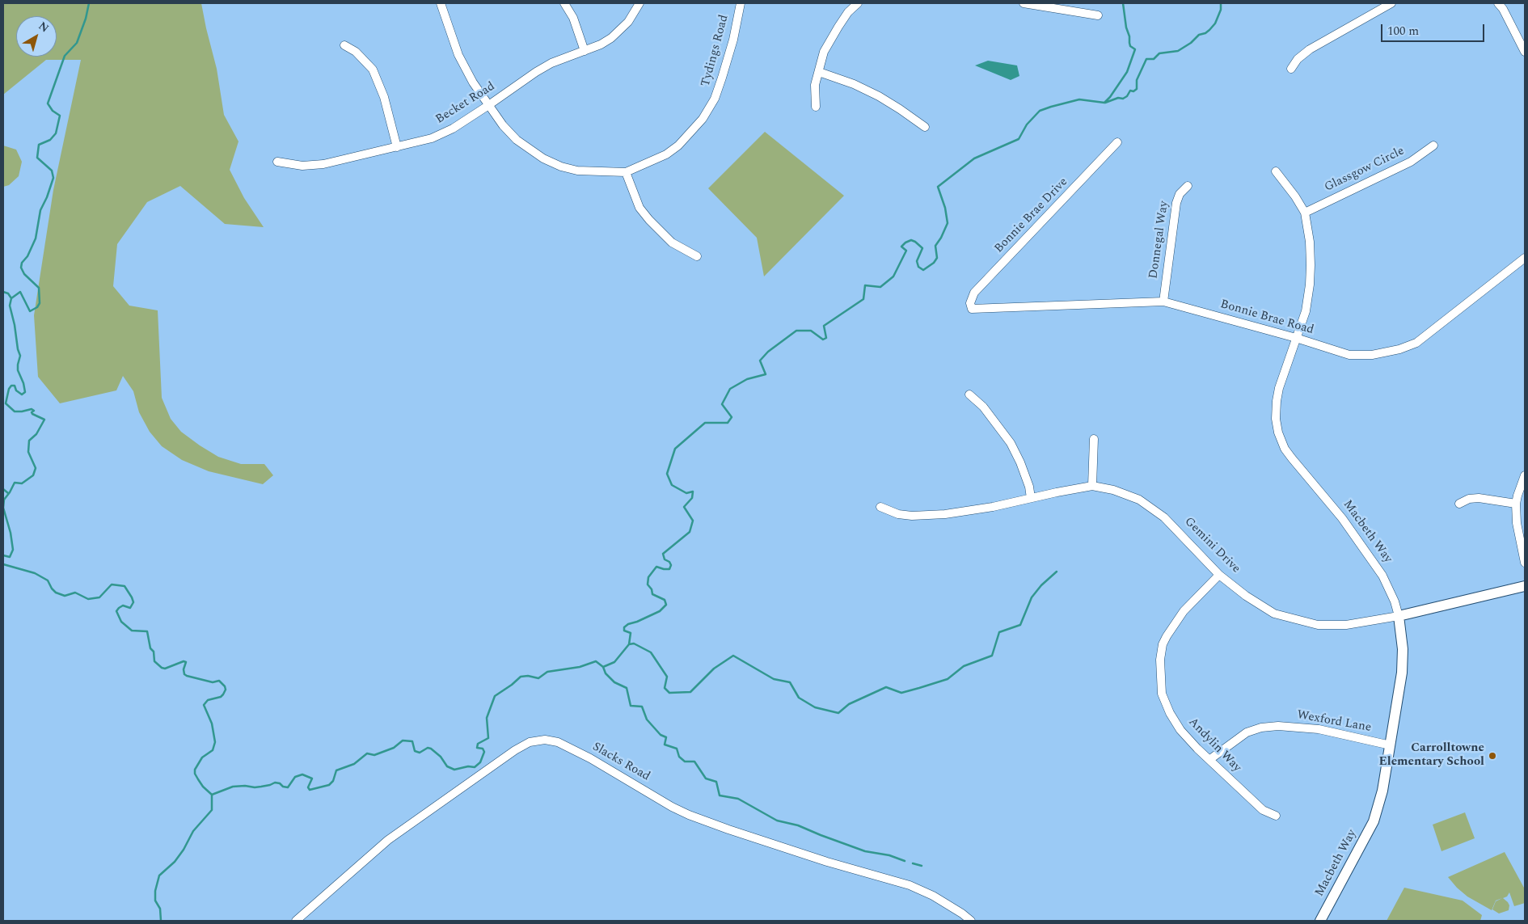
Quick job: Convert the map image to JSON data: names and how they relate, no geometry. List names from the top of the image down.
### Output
{
  "streets": {
    "street": [
      "Tydings Road",
      "Becket Road",
      "Glassgow Circle",
      "Bonnie Brae Drive",
      "Donnegal Way",
      "Bonnie Brae Road",
      "Macbeth Way",
      "Gemini Drive",
      "Wexford Lane",
      "Andylin Way",
      "Slacks Road"
    ]
  },
  "crossings": [
    ["Tydings Road", "Becket Road"],
    ["Glassgow Circle", "Macbeth Way"],
    ["Bonnie Brae Drive", "Bonnie Brae Road"],
    ["Donnegal Way", "Bonnie Brae Road"],
    ["Bonnie Brae Road", "Macbeth Way"],
    ["Macbeth Way", "Gemini Drive"],
    ["Macbeth Way", "Wexford Lane"],
    ["Gemini Drive", "Andylin Way"],
    ["Wexford Lane", "Andylin Way"]
  ],
  "places": ["Carrolltowne Elementary School"],
  "scale_bar": "100 m",
  "north": "top right"
}
